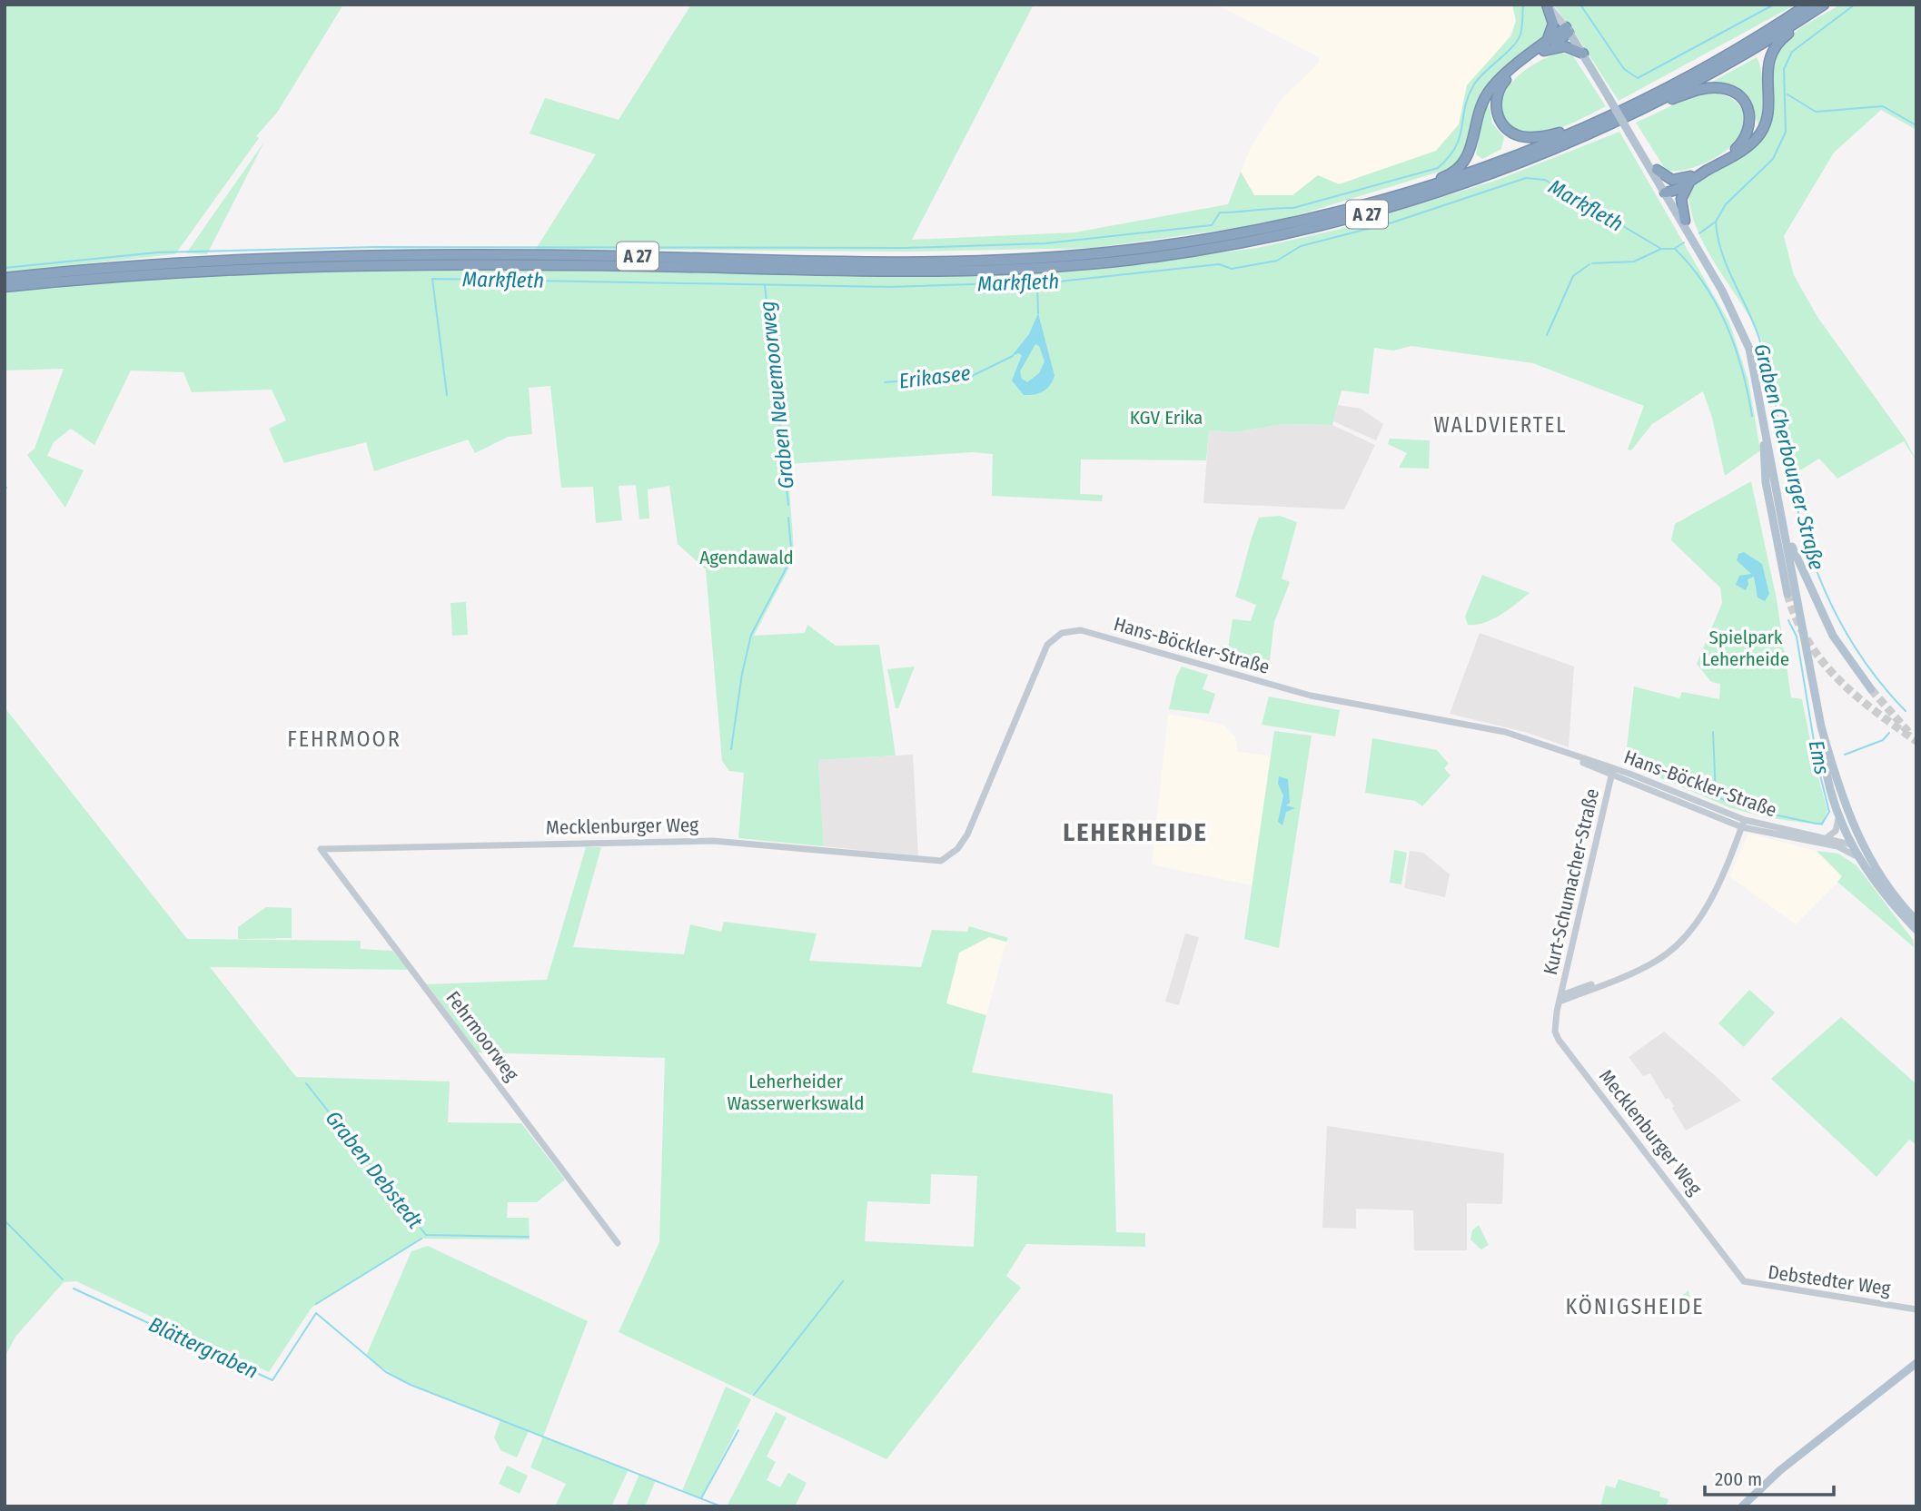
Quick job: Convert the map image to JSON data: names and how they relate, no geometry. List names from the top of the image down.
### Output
{
  "streets": {
    "highway": ["A 27"],
    "street": [
      "Hans-Böckler-Straße",
      "Mecklenburger Weg",
      "Kurt-Schumacher-Straße",
      "Fehrmoorweg",
      "Debstedter Weg"
    ]
  },
  "crossings": [
    ["Hans-Böckler-Straße", "Mecklenburger Weg"],
    ["Hans-Böckler-Straße", "Kurt-Schumacher-Straße"],
    ["Mecklenburger Weg", "Kurt-Schumacher-Straße"],
    ["Mecklenburger Weg", "Fehrmoorweg"],
    ["Mecklenburger Weg", "Debstedter Weg"]
  ],
  "districts": [
    "WALDVIERTEL",
    "FEHRMOOR",
    "LEHERHEIDE",
    "KÖNIGSHEIDE"
  ],
  "water": [
    "Markfleth",
    "Erikasee",
    "Graben Neuemoorweg",
    "Graben Cherbourger Straße",
    "Ems",
    "Graben Debstedt",
    "Blättergraben"
  ],
  "parks": [
    "KGV Erika",
    "Agendawald",
    "Spielpark Leherheide",
    "Leherheider Wasserwerkswald"
  ],
  "scale_bar": "200 m"
}
